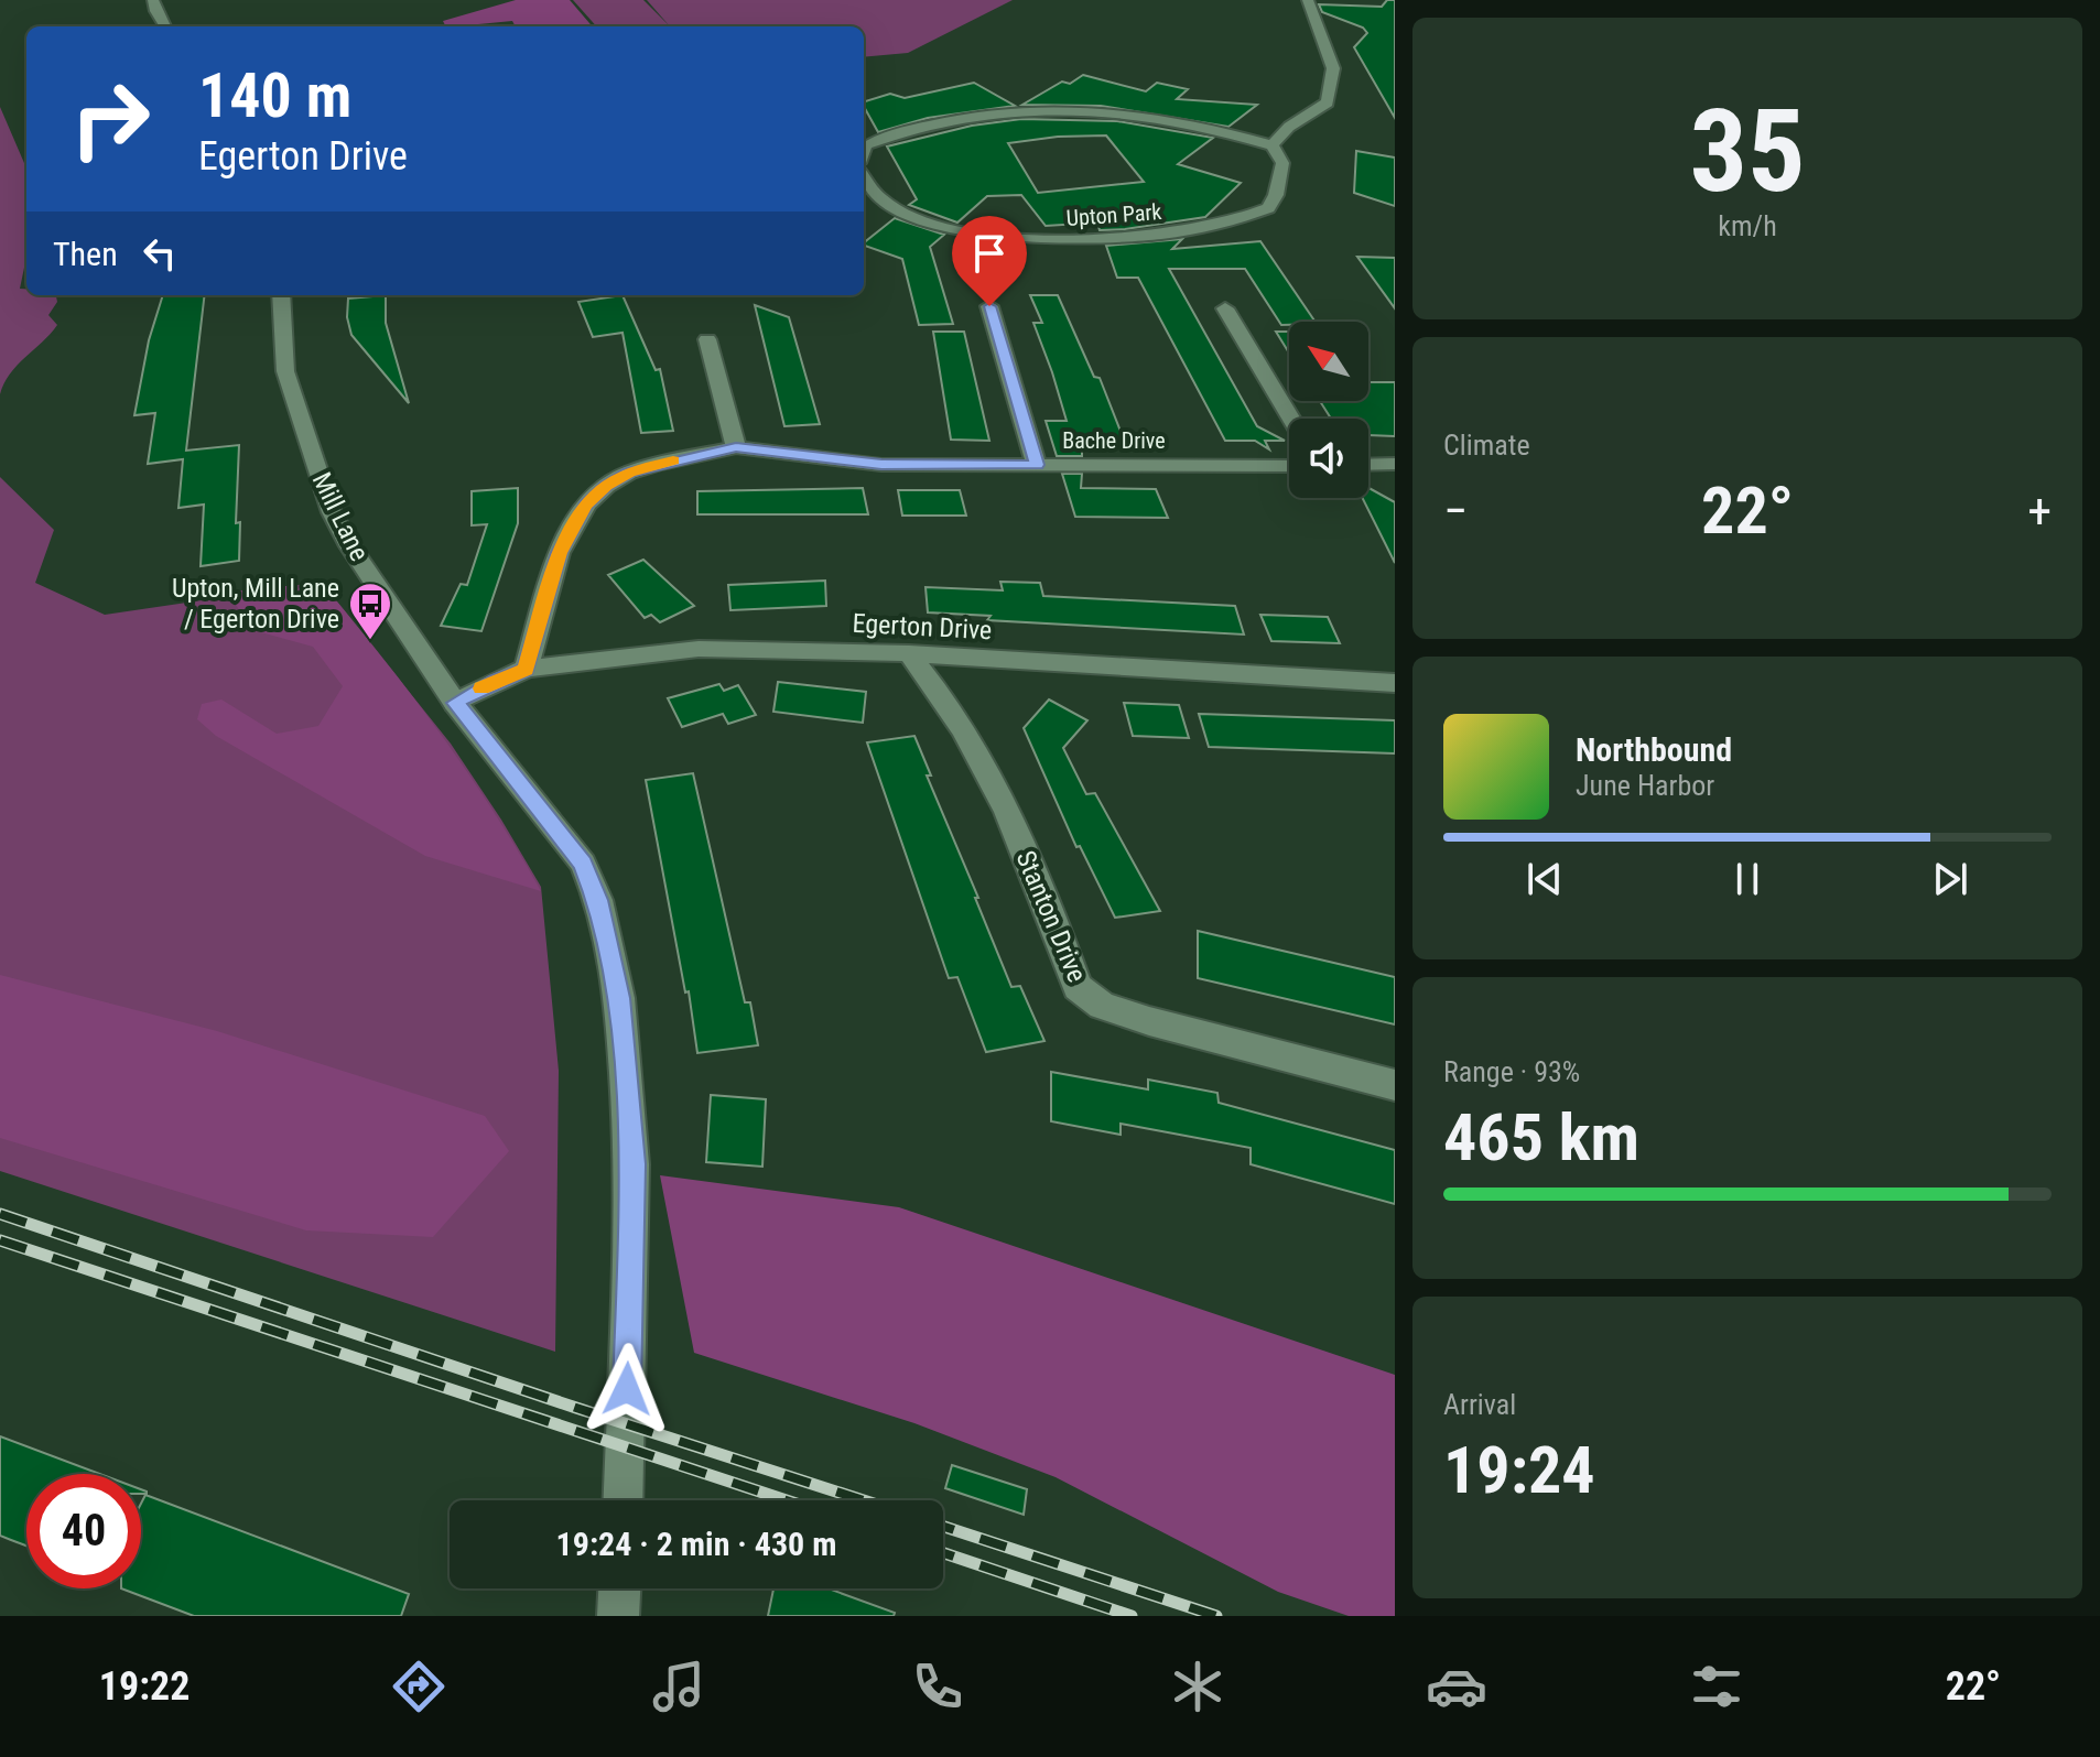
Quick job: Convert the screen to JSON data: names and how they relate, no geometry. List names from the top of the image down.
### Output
{
  "streets": {
    "street": [
      "Upton Park",
      "Bache Drive",
      "Mill Lane",
      "Egerton Drive",
      "Stanton Drive"
    ]
  },
  "crossings": [
    ["Bache Drive", "Egerton Drive"],
    ["Mill Lane", "Egerton Drive"],
    ["Egerton Drive", "Stanton Drive"]
  ],
  "places": {
    "bus stop": ["Upton, Mill Lane / Egerton Drive"]
  },
  "north": "top left",
  "page": {
    "tile": [
      ["35", "km/h"],
      "Climate",
      ["Range · 93%", "465 km"],
      ["Arrival", "19:24"]
    ],
    "turn": ["140 m", "Egerton Drive"],
    "then": "Then",
    "heat": ["−", "22°", "+"],
    "song": ["Northbound", "June Harbor"],
    "limit": "40",
    "trip": "19:24 · 2 min · 430 m",
    "tabs": ["19:22", "22°"]
  }
}
